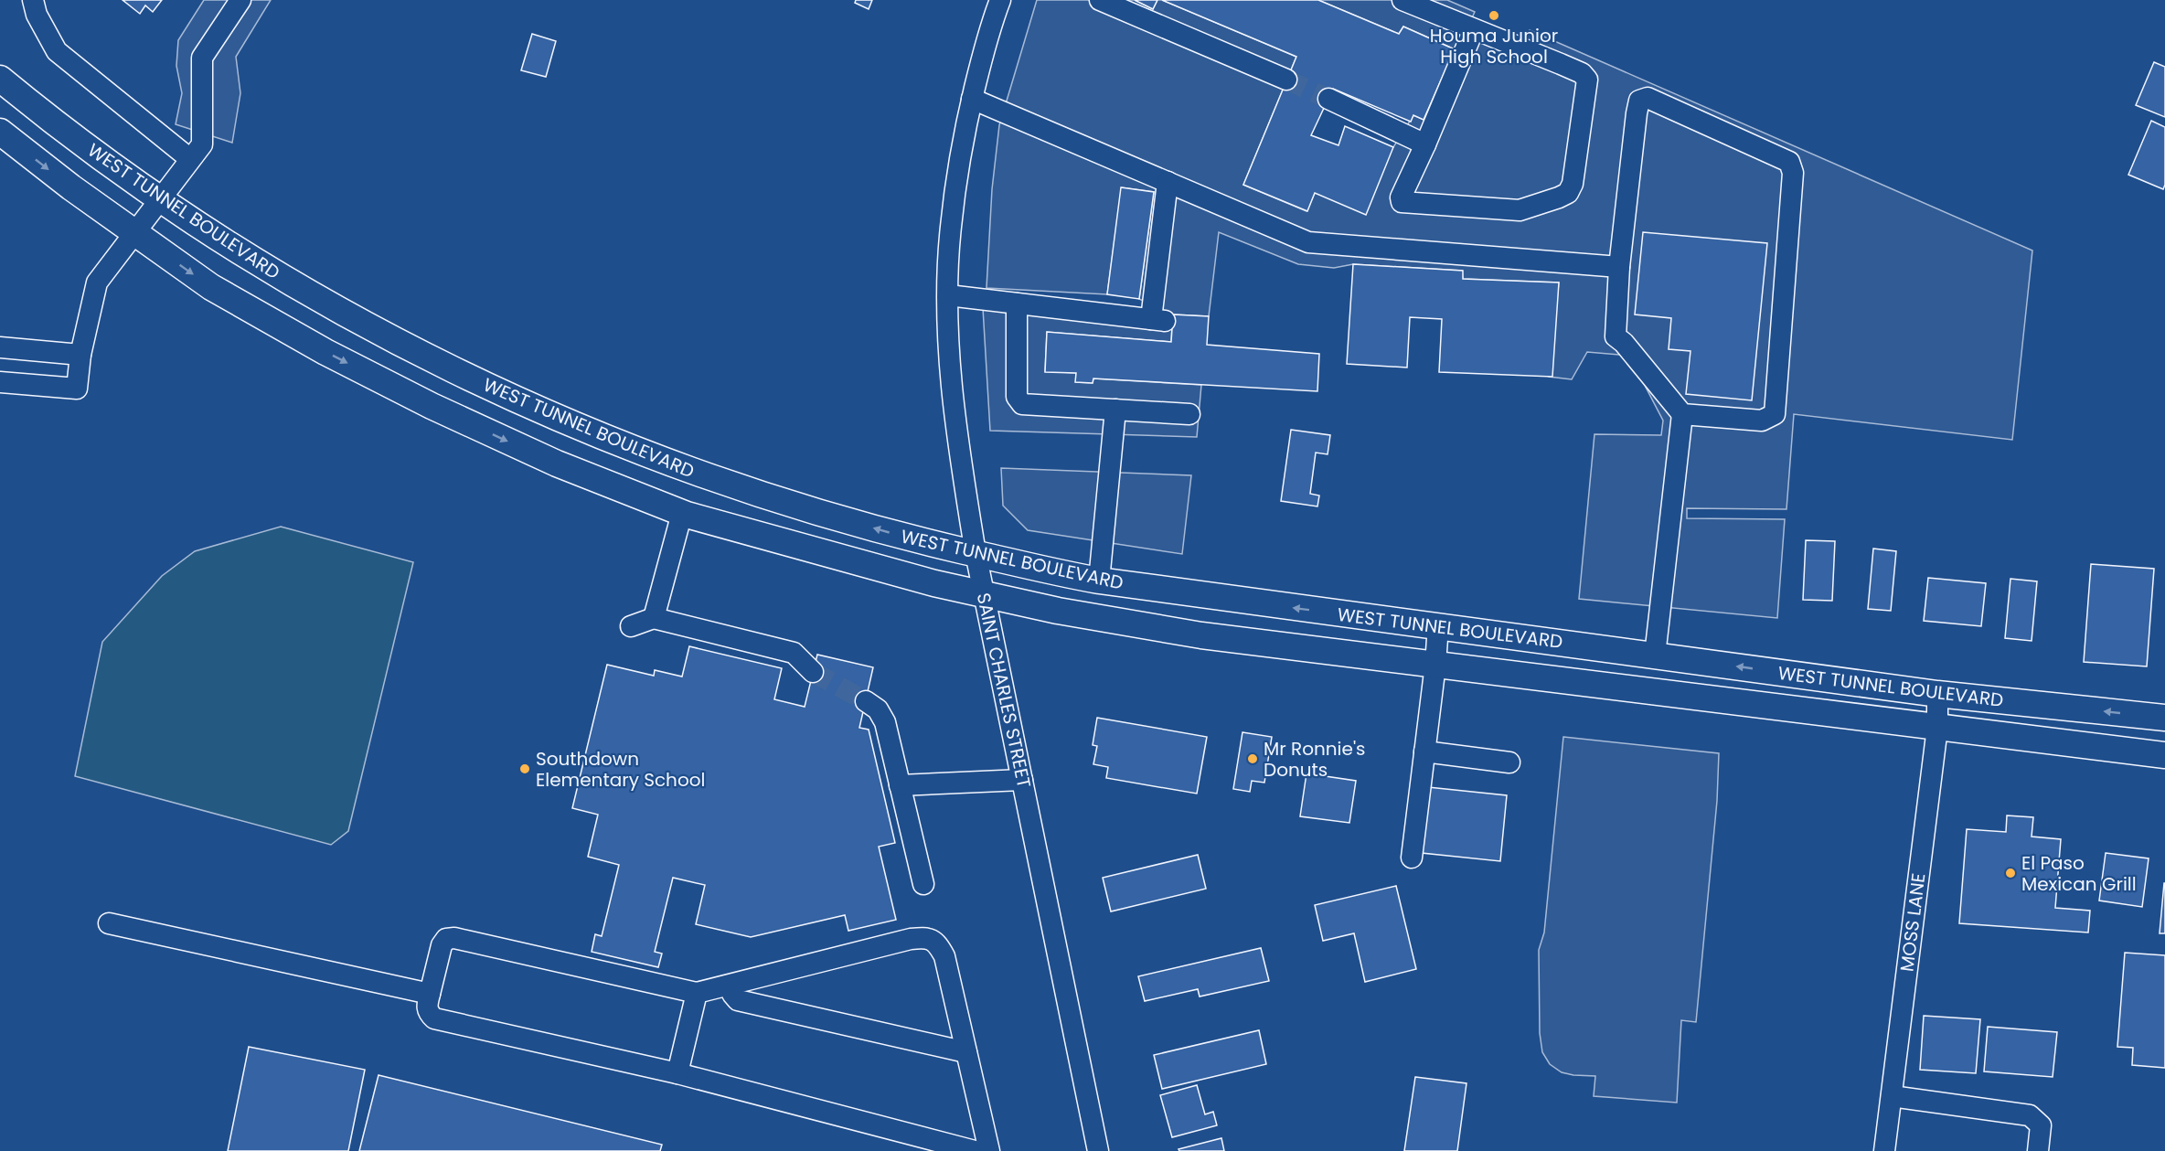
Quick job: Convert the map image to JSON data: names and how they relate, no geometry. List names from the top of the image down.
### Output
{
  "streets": {
    "main road": ["WEST TUNNEL BOULEVARD"],
    "street": ["SAINT CHARLES STREET", "MOSS LANE"]
  },
  "crossings": [
    ["WEST TUNNEL BOULEVARD", "SAINT CHARLES STREET"],
    ["WEST TUNNEL BOULEVARD", "MOSS LANE"]
  ],
  "places": [
    "Houma Junior High School",
    "Mr Ronnie's Donuts",
    "Southdown Elementary School",
    "El Paso Mexican Grill"
  ]
}
